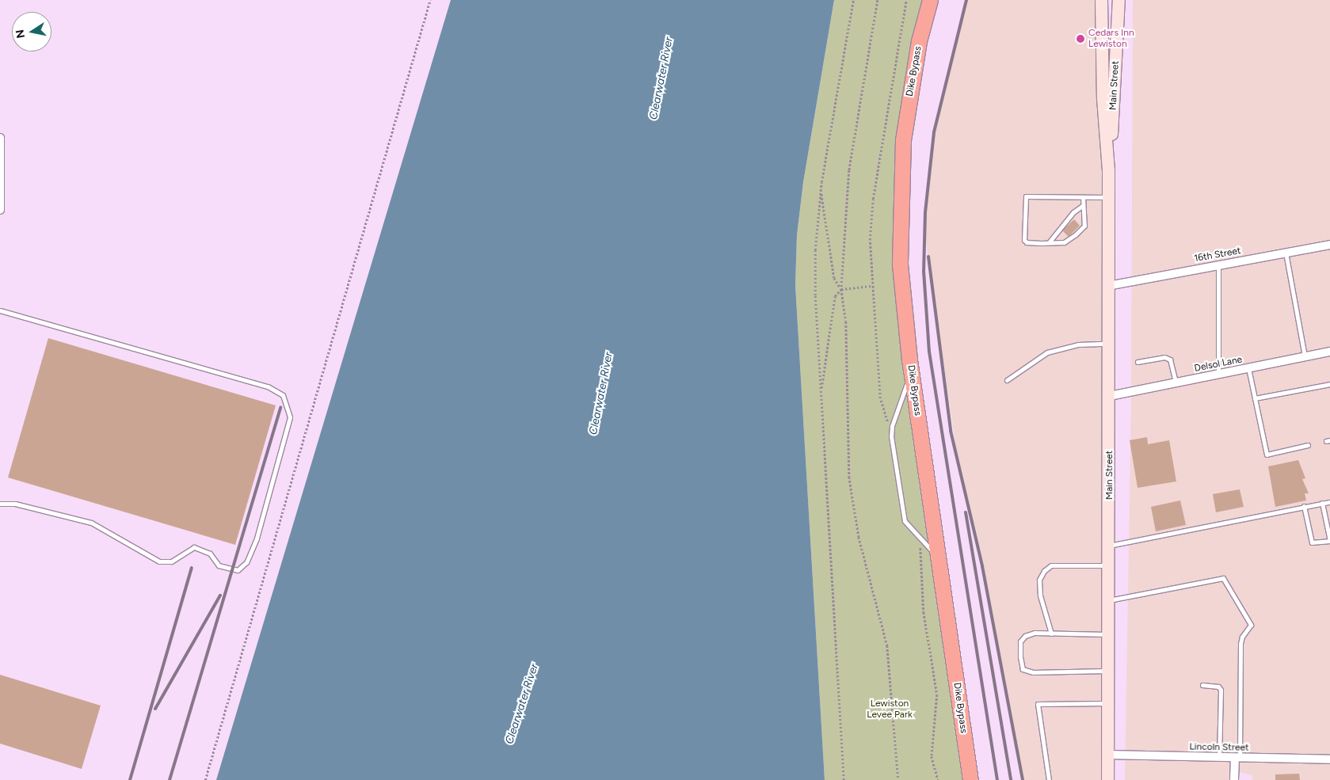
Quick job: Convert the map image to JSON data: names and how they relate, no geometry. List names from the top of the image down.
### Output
{
  "streets": {
    "highway": ["Dike Bypass"],
    "main road": ["Main Street"],
    "street": ["16th Street", "Delsol Lane", "Lincoln Street"]
  },
  "crossings": [
    ["Main Street", "16th Street"],
    ["Main Street", "Delsol Lane"],
    ["Main Street", "Lincoln Street"]
  ],
  "water": ["Clearwater River"],
  "parks": ["Lewiston Levee Park"],
  "places": ["Cedars Inn Lewiston"],
  "north": "left"
}
